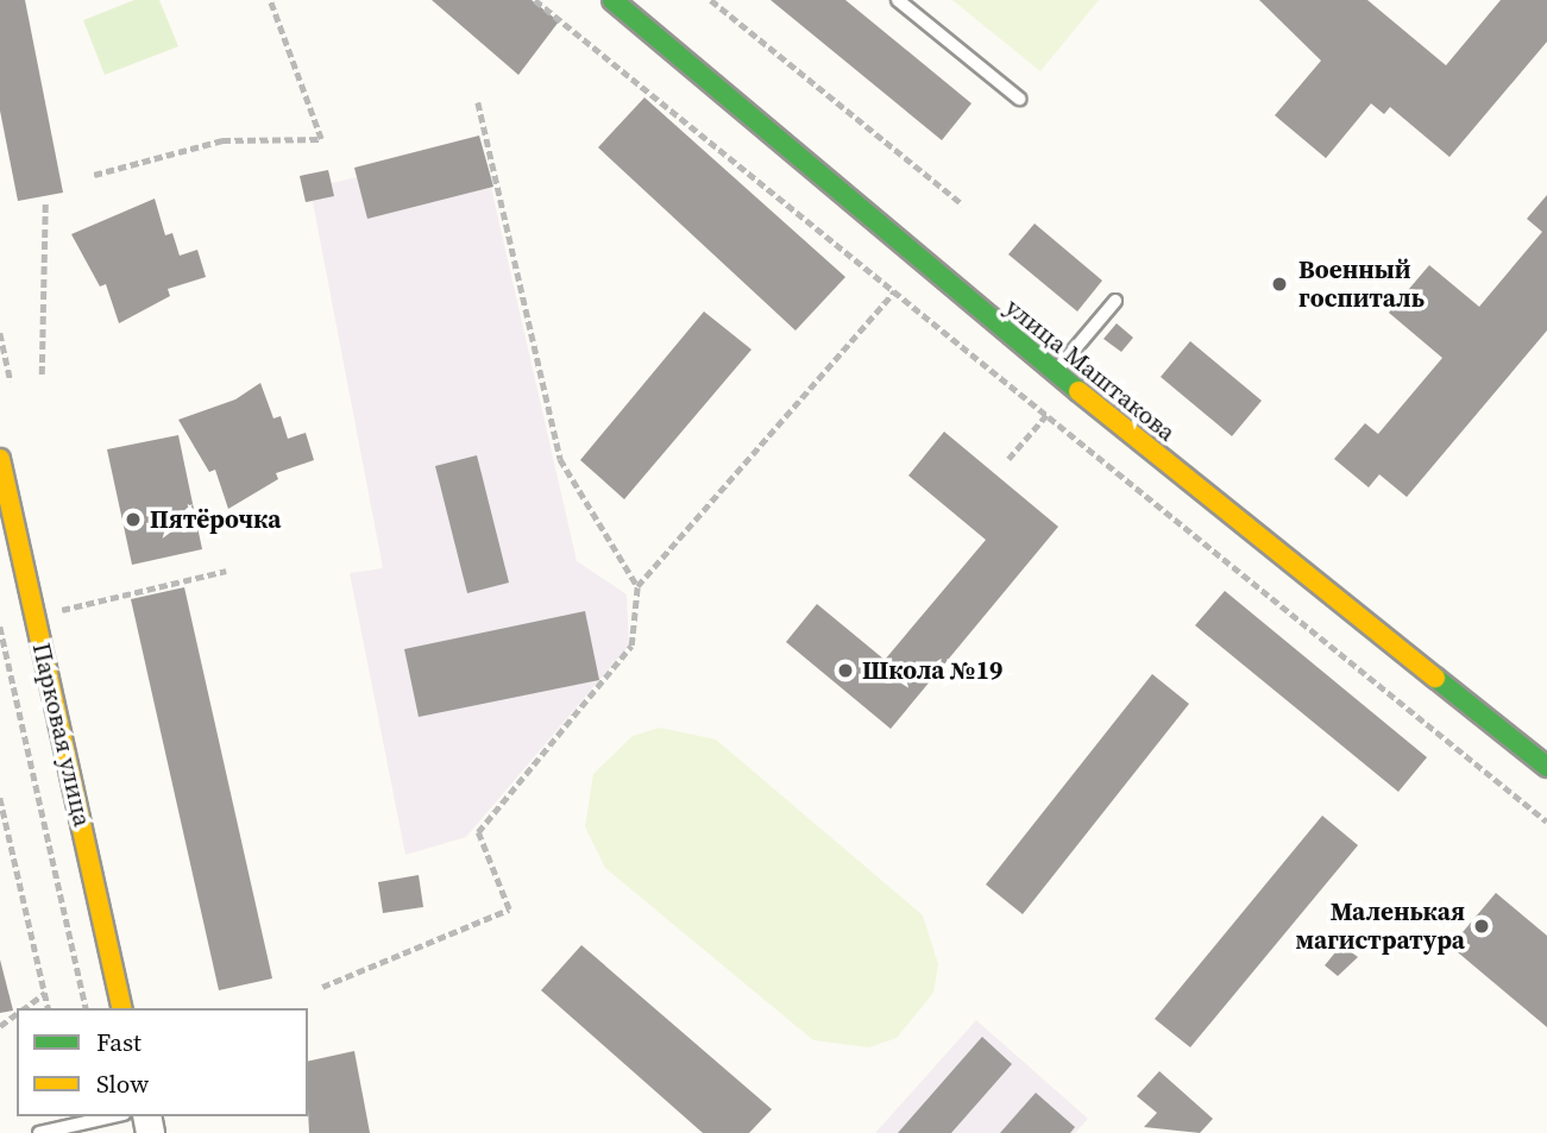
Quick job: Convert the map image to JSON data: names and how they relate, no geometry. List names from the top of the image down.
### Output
{
  "streets": {
    "street": ["улица Маштакова", "Парковая улица"]
  },
  "places": [
    "Военный госпиталь",
    "Пятёрочка",
    "Школа №19",
    "Маленькая магистратура"
  ],
  "legend": ["Fast", "Slow"]
}
